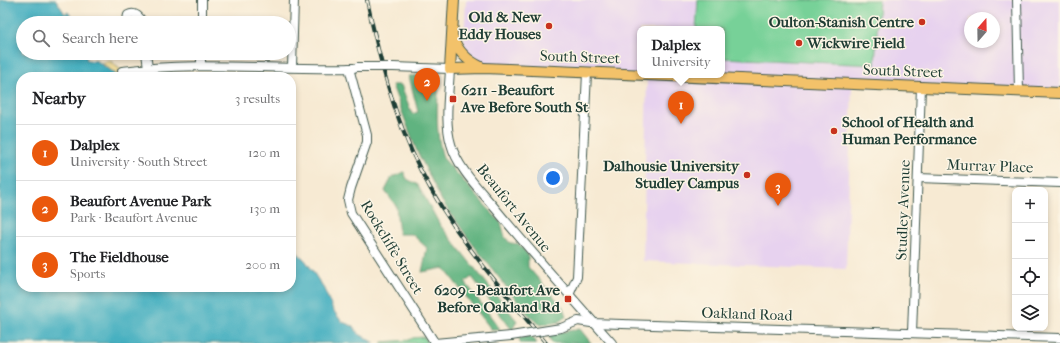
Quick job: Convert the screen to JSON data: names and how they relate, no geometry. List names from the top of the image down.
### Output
{
  "streets": {
    "main road": ["South Street"],
    "street": [
      "Murray Place",
      "Beaufort Avenue",
      "Studley Avenue",
      "Rockcliffe Street",
      "Oakland Road"
    ]
  },
  "crossings": [
    ["South Street", "Beaufort Avenue"],
    ["South Street", "Studley Avenue"],
    ["South Street", "Rockcliffe Street"],
    ["Murray Place", "Studley Avenue"],
    ["Beaufort Avenue", "Oakland Road"],
    ["Studley Avenue", "Oakland Road"],
    ["Rockcliffe Street", "Oakland Road"]
  ],
  "places": {
    "other": [
      "Oulton-Stanish Centre",
      "Old & New Eddy Houses",
      "Wickwire Field",
      "School of Health and Human Performance",
      "Dalhousie University Studley Campus"
    ],
    "transit": ["6211 - Beaufort Ave Before South St", "6209 - Beaufort Ave Before Oakland Rd"]
  },
  "north": "top",
  "page": {
    "search": "Search here",
    "popup": ["Dalplex", "University"],
    "pins": ["2", "1", "3"],
    "heading": ["Nearby", "3 results"],
    "list": [
      {
        "mark": "1",
        "name": "Dalplex",
        "note": "University · South Street",
        "value": "120 m"
      },
      {
        "mark": "2",
        "name": "Beaufort Avenue Park",
        "note": "Park · Beaufort Avenue",
        "value": "130 m"
      },
      {
        "mark": "3",
        "name": "The Fieldhouse",
        "note": "Sports",
        "value": "200 m"
      }
    ],
    "map_buttons": ["+", "−"]
  }
}
